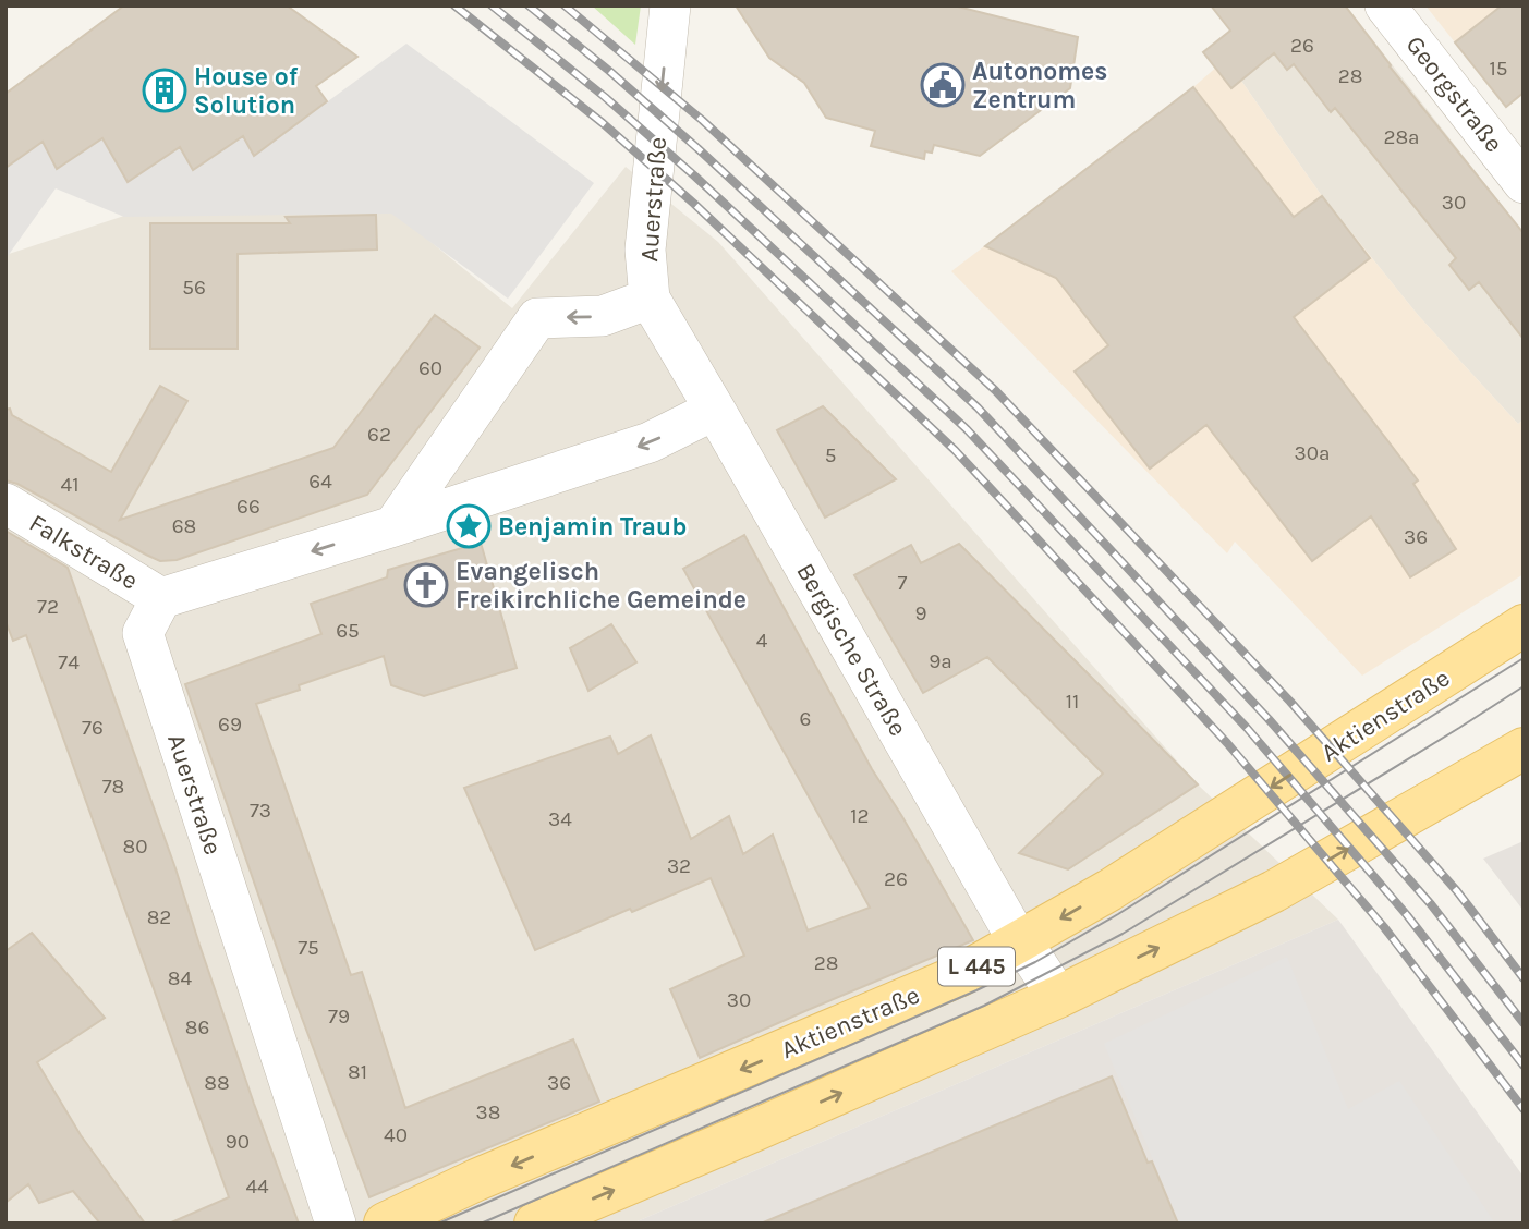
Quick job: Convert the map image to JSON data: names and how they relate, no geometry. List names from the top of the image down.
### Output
{
  "streets": {
    "main road": ["Aktienstraße", "L 445"],
    "street": [
      "Georgstraße",
      "Auerstraße",
      "Falkstraße",
      "Bergische Straße"
    ]
  },
  "crossings": [
    ["Auerstraße", "Falkstraße"],
    ["Auerstraße", "Bergische Straße"],
    ["Bergische Straße", "Aktienstraße"],
    ["Bergische Straße", "L 445"]
  ],
  "one_way": ["Auerstraße"],
  "places": {
    "public building": ["Autonomes Zentrum"],
    "building": ["House of Solution"],
    "place": ["Benjamin Traub"],
    "church": ["Evangelisch Freikirchliche Gemeinde"]
  },
  "house_numbers": [
    "26",
    "15",
    "28",
    "28a",
    "30",
    "56",
    "60",
    "62",
    "30a",
    "5",
    "64",
    "41",
    "66",
    "68",
    "36",
    "7",
    "72",
    "9",
    "65",
    "4",
    "9a",
    "74",
    "11",
    "6",
    "69",
    "76",
    "78",
    "73",
    "12",
    "34",
    "80",
    "32",
    "26",
    "82",
    "75",
    "28",
    "84",
    "30",
    "79",
    "86",
    "81",
    "88",
    "36",
    "38",
    "40",
    "90",
    "44"
  ]
}
